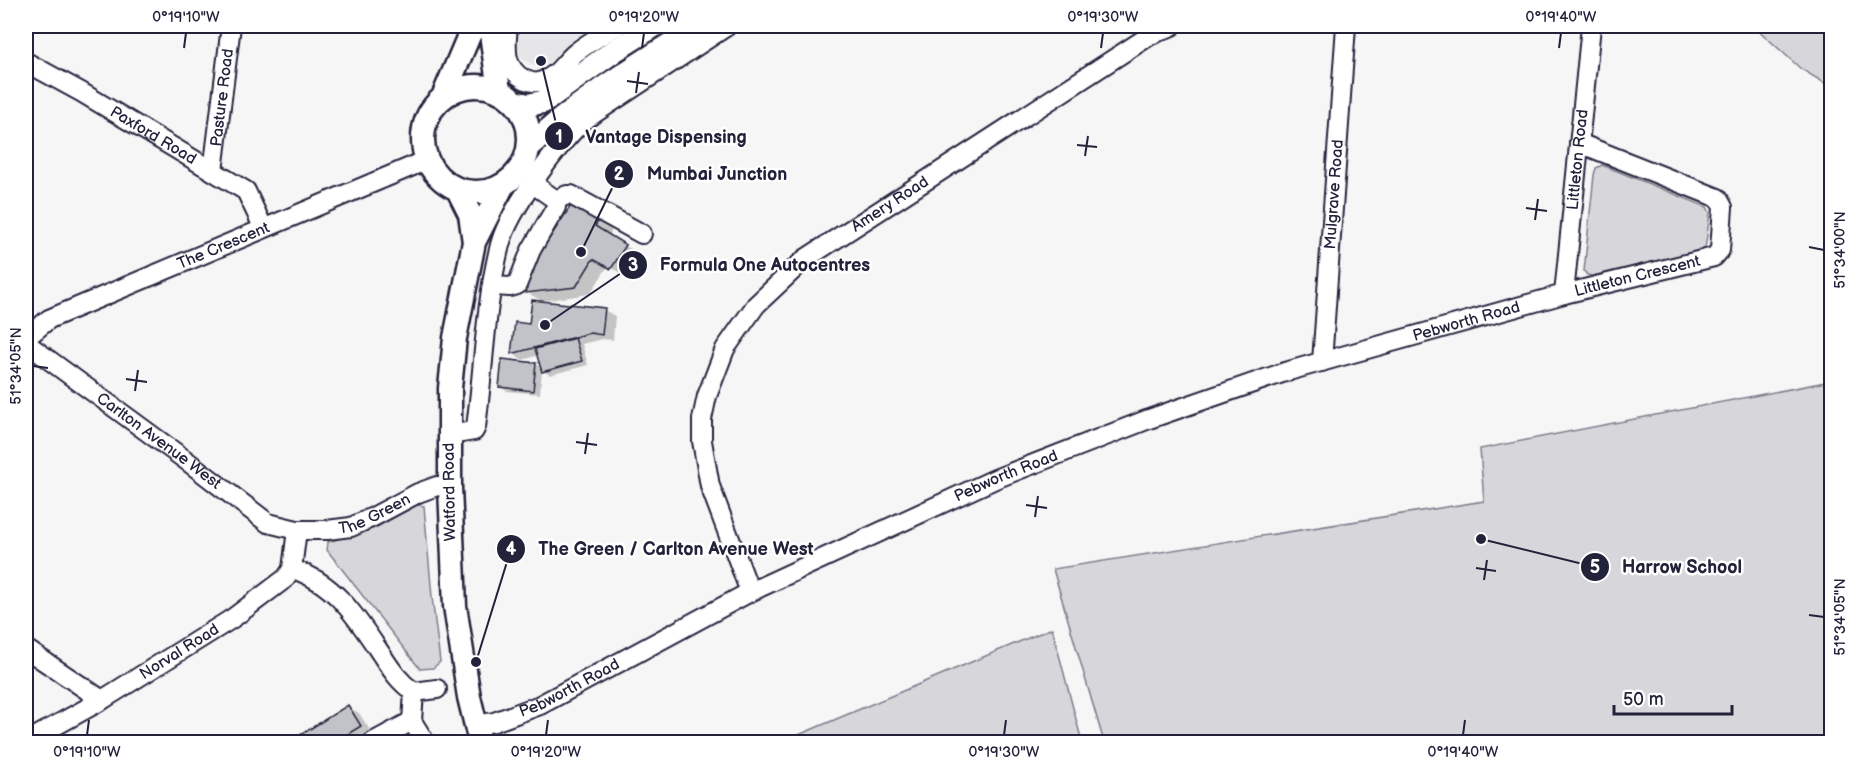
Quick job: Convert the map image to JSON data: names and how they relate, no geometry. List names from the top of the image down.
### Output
{
  "streets": {
    "main road": ["Watford Road"],
    "street": [
      "Pasture Road",
      "Paxford Road",
      "Littleton Road",
      "Mulgrave Road",
      "Amery Road",
      "The Crescent",
      "Littleton Crescent",
      "Pebworth Road",
      "Carlton Avenue West",
      "The Green",
      "Norval Road"
    ]
  },
  "crossings": [
    ["Pasture Road", "Paxford Road"],
    ["Paxford Road", "The Crescent"],
    ["Littleton Road", "Littleton Crescent"],
    ["Littleton Road", "Pebworth Road"],
    ["Mulgrave Road", "Pebworth Road"],
    ["Amery Road", "Pebworth Road"],
    ["The Crescent", "Watford Road"],
    ["Littleton Crescent", "Pebworth Road"],
    ["Pebworth Road", "Watford Road"],
    ["Carlton Avenue West", "The Green"],
    ["Watford Road", "The Green"]
  ],
  "places": [
    "Vantage Dispensing",
    "Mumbai Junction",
    "Formula One Autocentres",
    "Harrow School",
    "The Green / Carlton Avenue West"
  ],
  "scale_bar": "50 m",
  "coordinates": [
    "0°19'10\"W",
    "0°19'20\"W",
    "0°19'30\"W",
    "0°19'40\"W",
    "51°34'00\"N",
    "51°34'05\"N"
  ]
}
